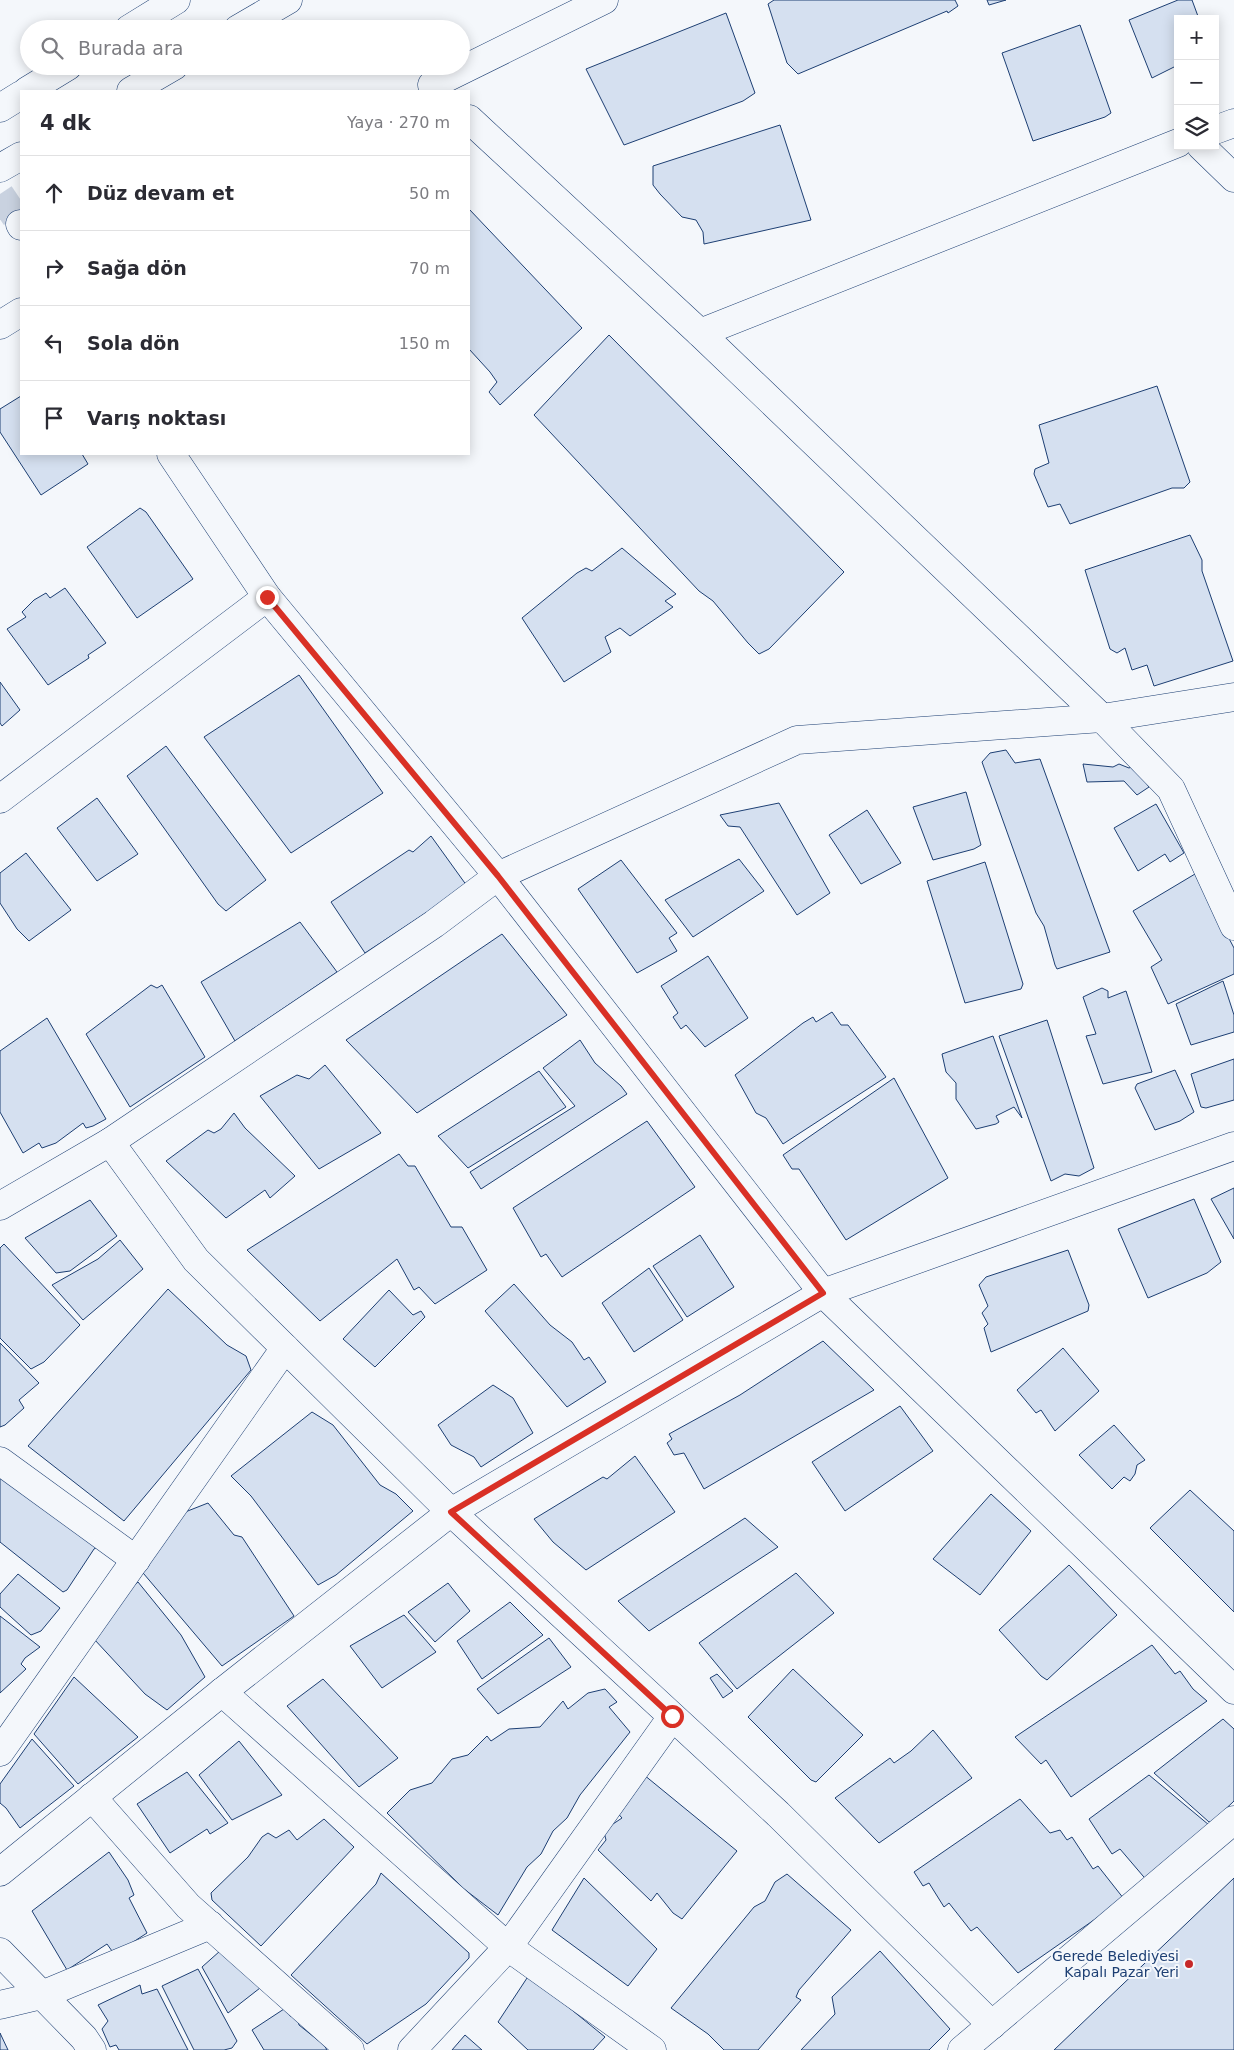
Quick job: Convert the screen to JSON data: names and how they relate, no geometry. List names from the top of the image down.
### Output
{
  "places": ["Gerede Belediyesi Kapalı Pazar Yeri"],
  "page": {
    "map_buttons": ["+", "−"],
    "search": "Burada ara",
    "heading": ["4 dk", "Yaya · 270 m"],
    "list": [
      ["Düz devam et", "50 m"],
      ["Sağa dön", "70 m"],
      ["Sola dön", "150 m"],
      "Varış noktası"
    ]
  }
}
